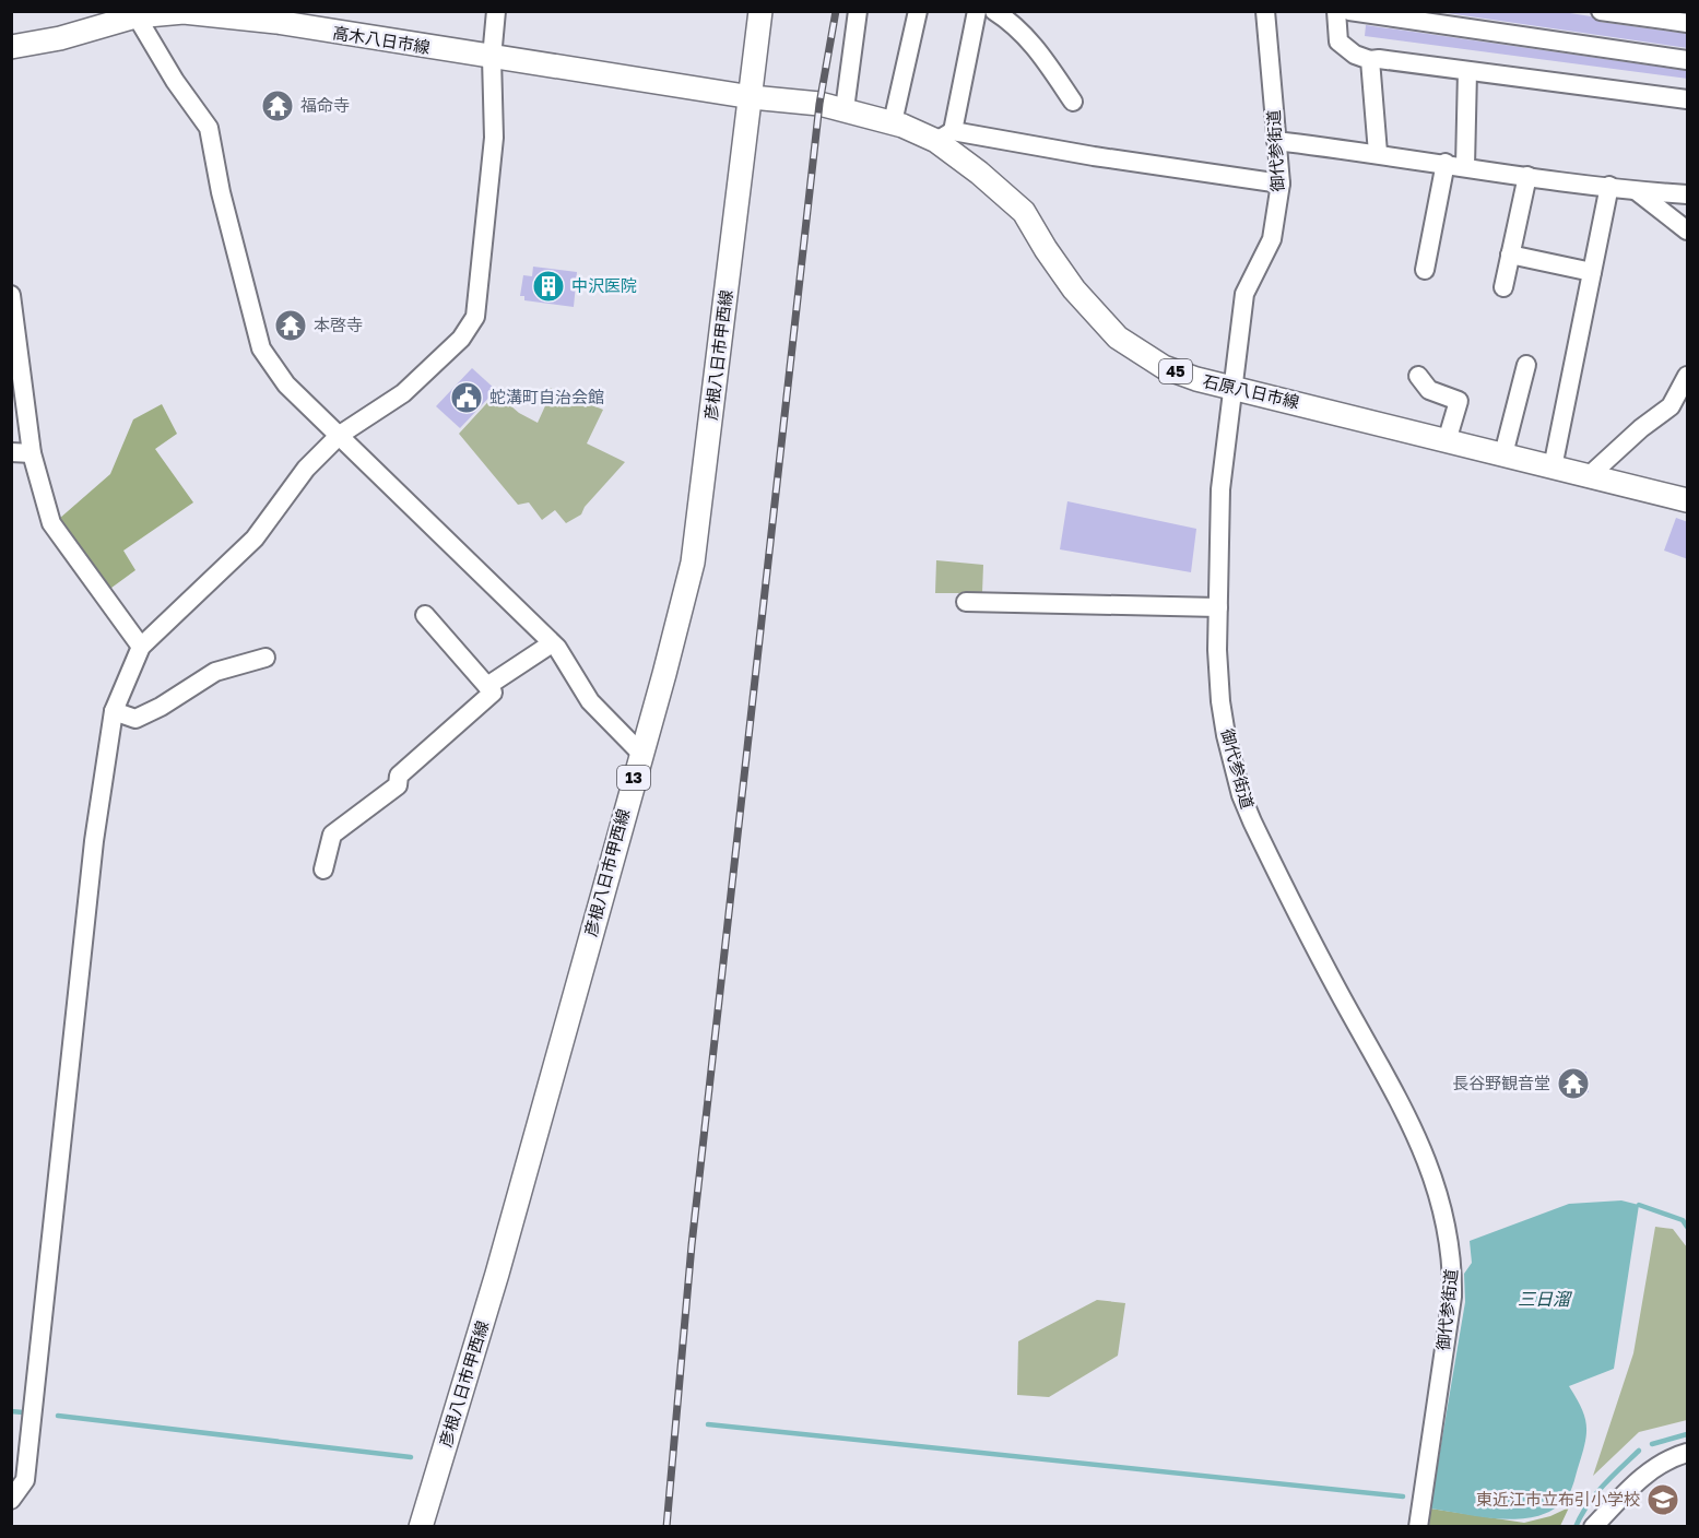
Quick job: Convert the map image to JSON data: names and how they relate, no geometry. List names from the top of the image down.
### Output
{
  "streets": {
    "main road": [
      "高木八日市線",
      "彦根八日市甲西線",
      "45",
      "石原八日市線",
      "13"
    ],
    "street": ["御代参街道"]
  },
  "crossings": [
    ["高木八日市線", "彦根八日市甲西線"],
    ["高木八日市線", "石原八日市線"],
    ["御代参街道", "石原八日市線"],
    ["彦根八日市甲西線", "石原八日市線"]
  ],
  "water": ["三日溜"],
  "places": {
    "temple": ["福命寺", "本啓寺", "長谷野観音堂"],
    "building": ["中沢医院"],
    "public building": ["蛇溝町自治会館"],
    "school or university": ["東近江市立布引小学校"]
  }
}
